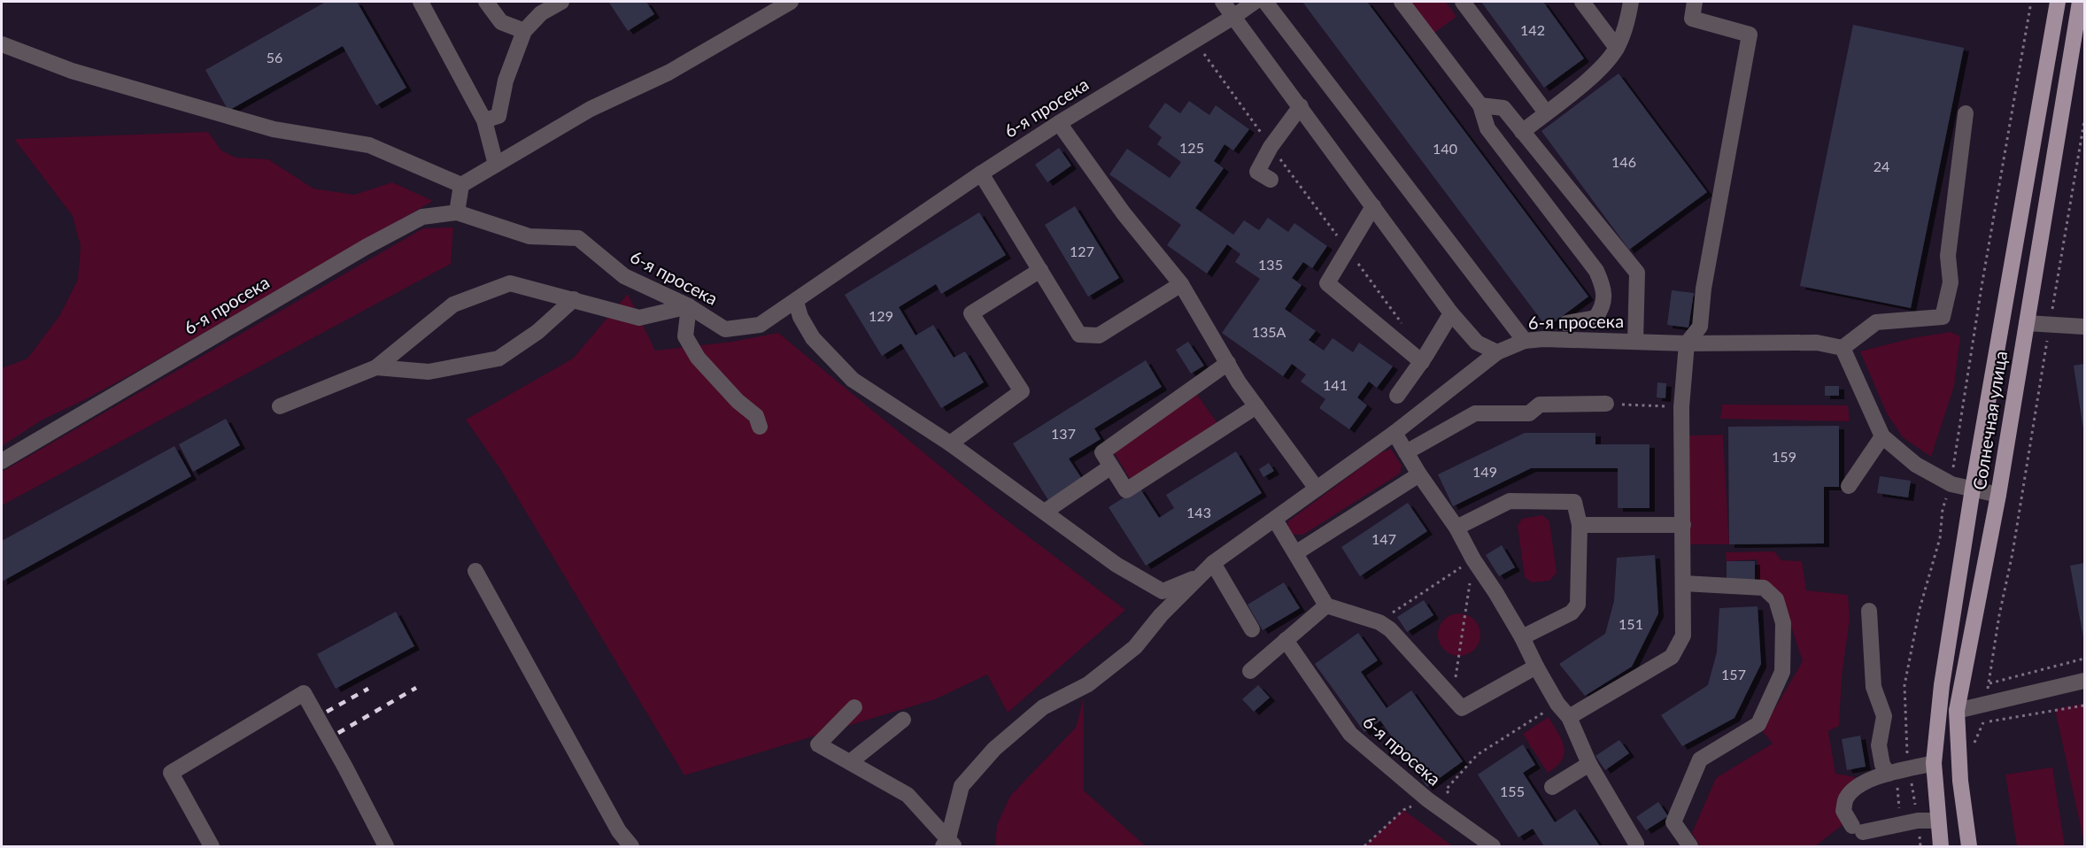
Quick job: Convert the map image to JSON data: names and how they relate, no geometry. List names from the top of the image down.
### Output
{
  "streets": {
    "main road": ["Солнечная улица"],
    "street": ["6-я просека"]
  },
  "house_numbers": [
    "142",
    "56",
    "125",
    "140",
    "146",
    "24",
    "127",
    "135",
    "129",
    "135А",
    "141",
    "137",
    "159",
    "149",
    "143",
    "147",
    "151",
    "157",
    "155"
  ]
}
